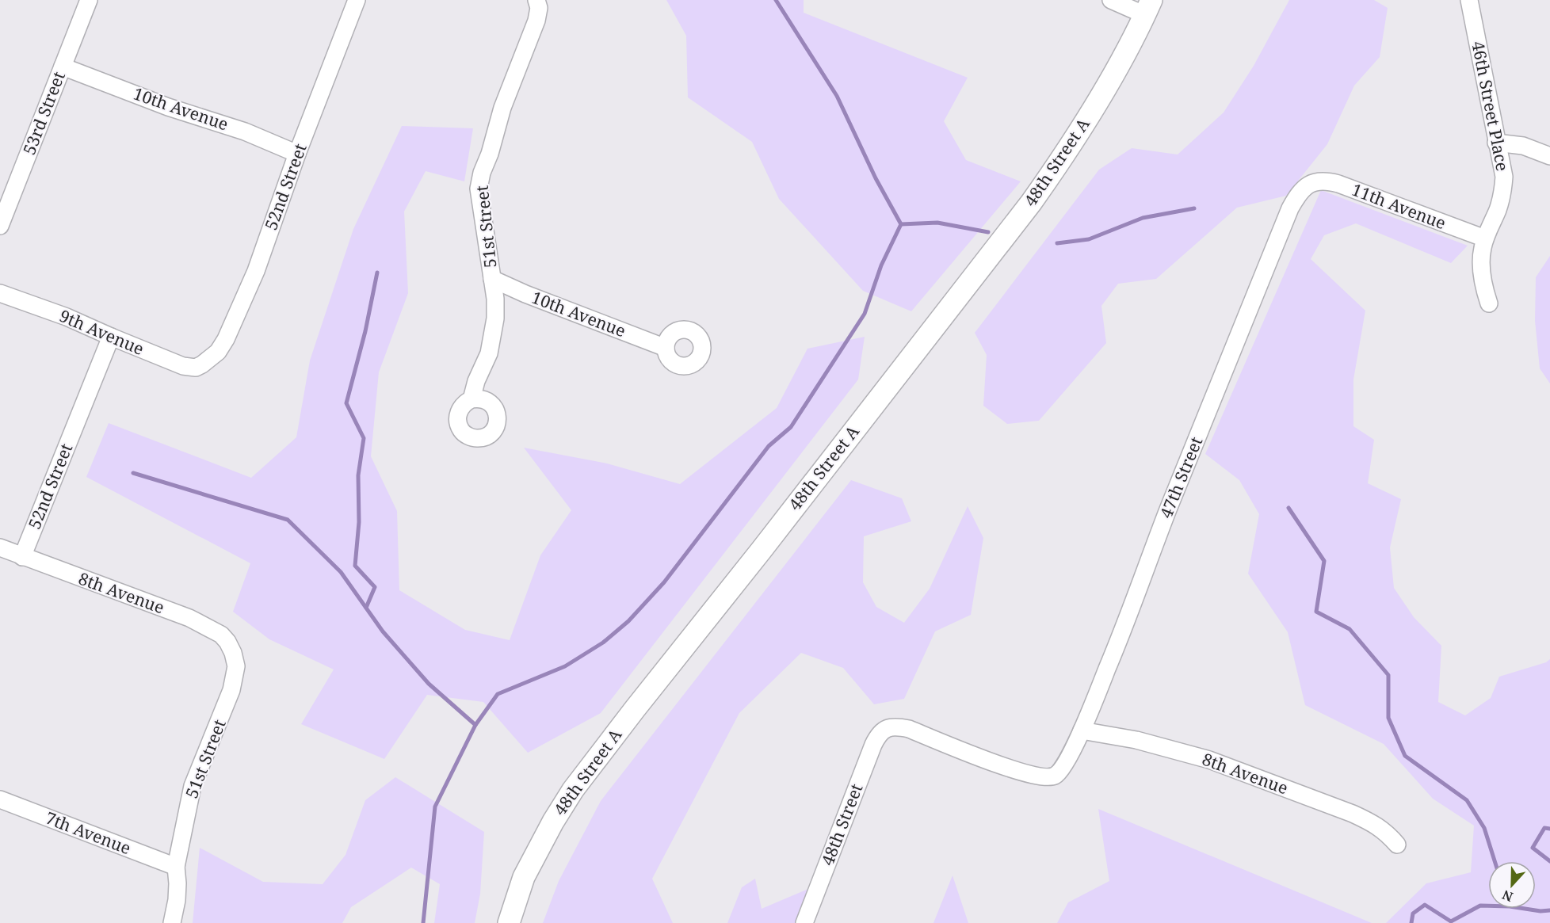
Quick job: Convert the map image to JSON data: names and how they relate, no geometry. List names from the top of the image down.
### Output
{
  "streets": {
    "street": [
      "46th Street Place",
      "10th Avenue",
      "53rd Street",
      "48th Street A",
      "52nd Street",
      "11th Avenue",
      "51st Street",
      "9th Avenue",
      "47th Street",
      "8th Avenue",
      "48th Street",
      "7th Avenue"
    ]
  },
  "crossings": [
    ["46th Street Place", "11th Avenue"],
    ["10th Avenue", "53rd Street"],
    ["10th Avenue", "52nd Street"],
    ["10th Avenue", "51st Street"],
    ["52nd Street", "9th Avenue"],
    ["52nd Street", "8th Avenue"],
    ["11th Avenue", "47th Street"],
    ["51st Street", "8th Avenue"],
    ["51st Street", "7th Avenue"],
    ["47th Street", "8th Avenue"],
    ["47th Street", "48th Street"]
  ],
  "north": "bottom"
}
